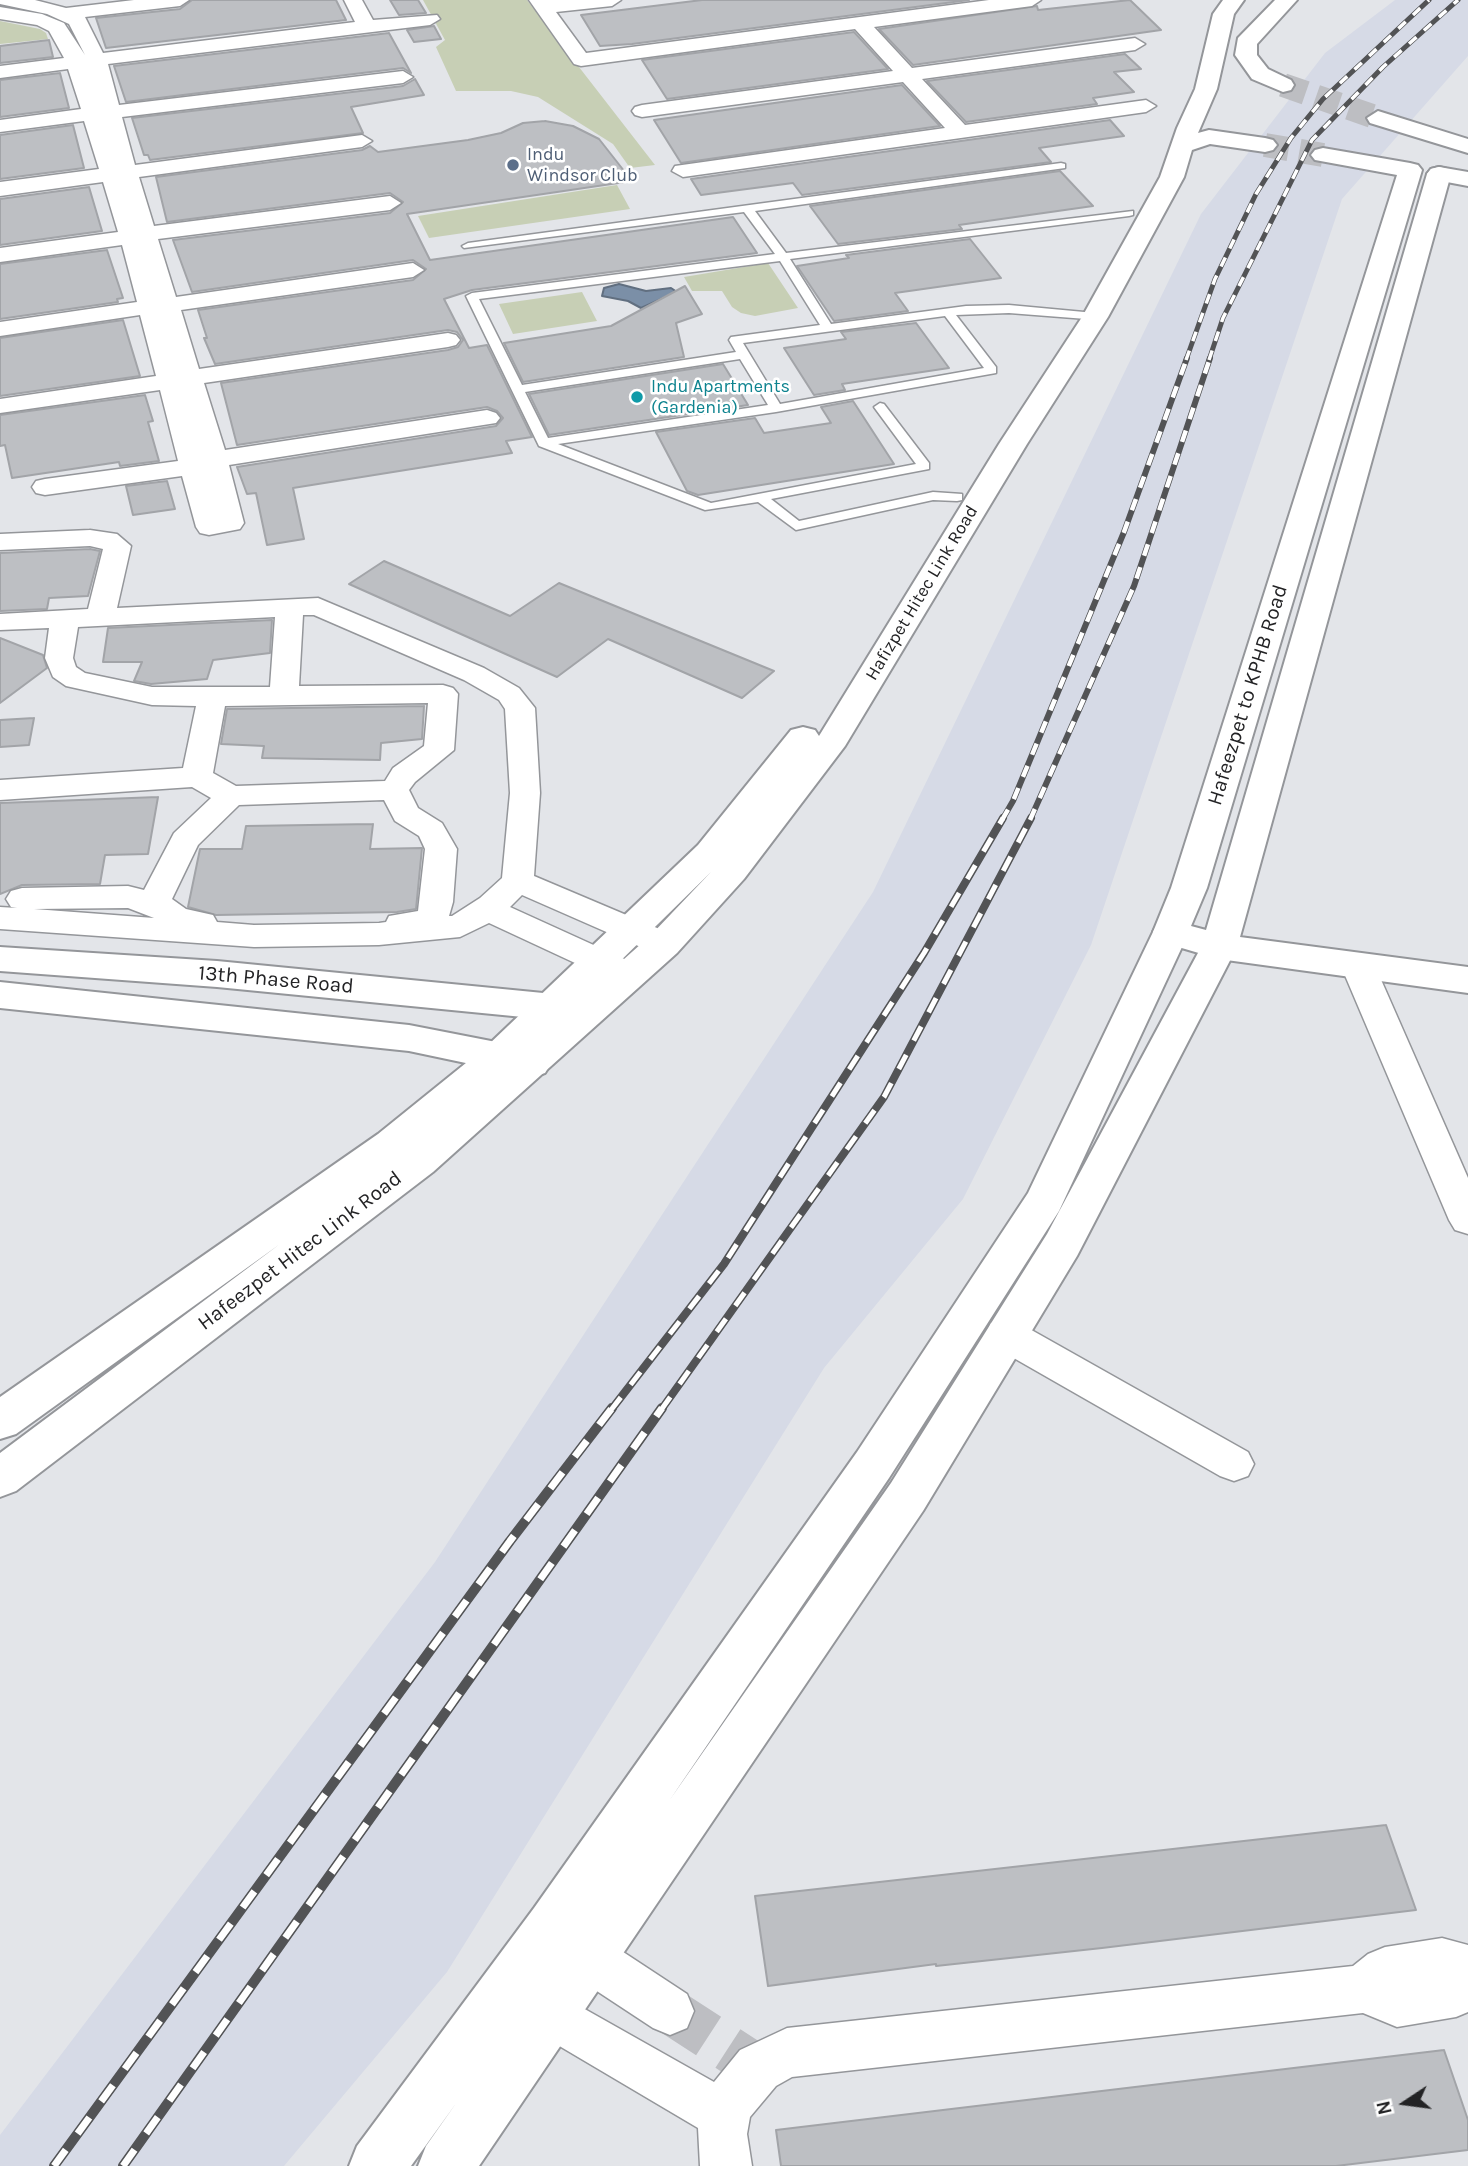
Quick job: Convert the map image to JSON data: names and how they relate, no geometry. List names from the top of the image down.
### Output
{
  "streets": {
    "main road": [
      "Hafizpet Hitec Link Road",
      "Hafeezpet to KPHB Road",
      "13th Phase Road",
      "Hafeezpet Hitec Link Road"
    ]
  },
  "crossings": [
    ["Hafizpet Hitec Link Road", "13th Phase Road"],
    ["Hafizpet Hitec Link Road", "Hafeezpet Hitec Link Road"],
    ["13th Phase Road", "Hafeezpet Hitec Link Road"]
  ],
  "places": ["Indu Windsor Club", "Indu Apartments (Gardenia)"],
  "north": "left"
}
